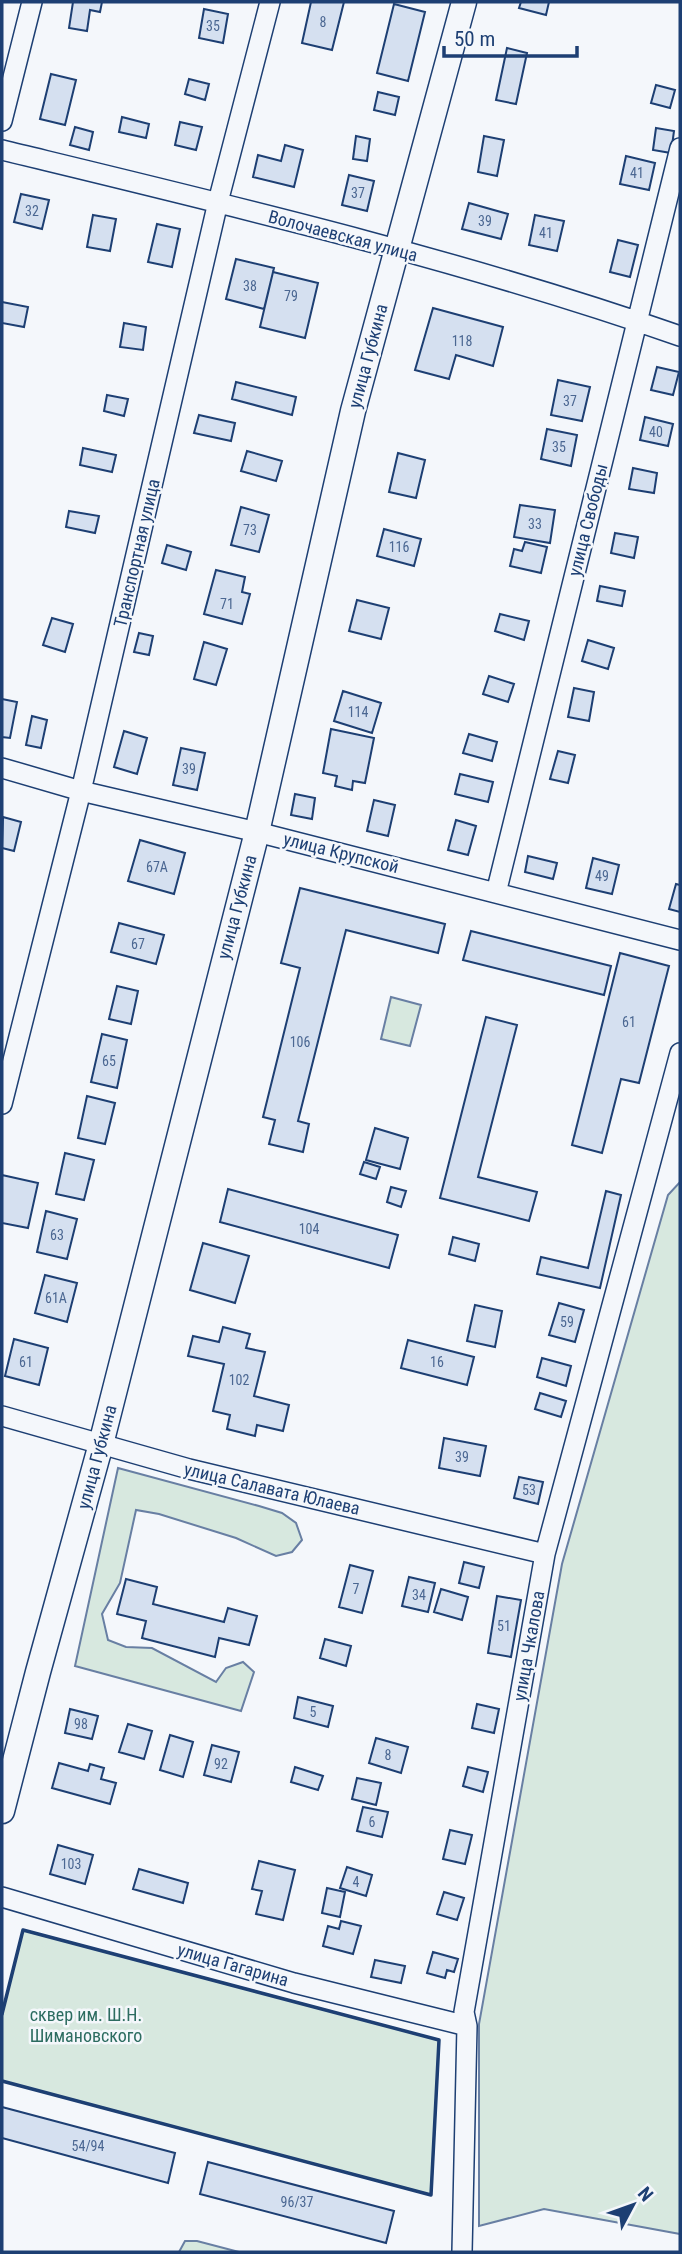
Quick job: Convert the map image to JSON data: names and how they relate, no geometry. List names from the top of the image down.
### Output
{
  "streets": {
    "main road": ["улица Губкина"],
    "street": [
      "Волочаевская улица",
      "улица Свободы",
      "Транспортная улица",
      "улица Крупской",
      "улица Салавата Юлаева",
      "улица Чкалова",
      "улица Гагарина"
    ]
  },
  "crossings": [
    ["Волочаевская улица", "улица Губкина"],
    ["Волочаевская улица", "улица Свободы"],
    ["Волочаевская улица", "Транспортная улица"],
    ["улица Губкина", "улица Крупской"],
    ["улица Губкина", "улица Салавата Юлаева"],
    ["улица Свободы", "улица Крупской"],
    ["Транспортная улица", "улица Крупской"],
    ["улица Салавата Юлаева", "улица Чкалова"],
    ["улица Чкалова", "улица Гагарина"]
  ],
  "parks": ["сквер им. Ш.Н. Шимановского"],
  "house_numbers": [
    "8",
    "35",
    "41",
    "37",
    "32",
    "39",
    "41",
    "38",
    "79",
    "118",
    "37",
    "40",
    "35",
    "33",
    "73",
    "116",
    "71",
    "114",
    "39",
    "67А",
    "49",
    "67",
    "61",
    "106",
    "65",
    "104",
    "63",
    "61А",
    "59",
    "61",
    "16",
    "102",
    "39",
    "53",
    "7",
    "34",
    "51",
    "5",
    "98",
    "8",
    "92",
    "6",
    "103",
    "4",
    "54/94",
    "96/37"
  ],
  "scale_bar": "50 m",
  "north": "top right"
}
